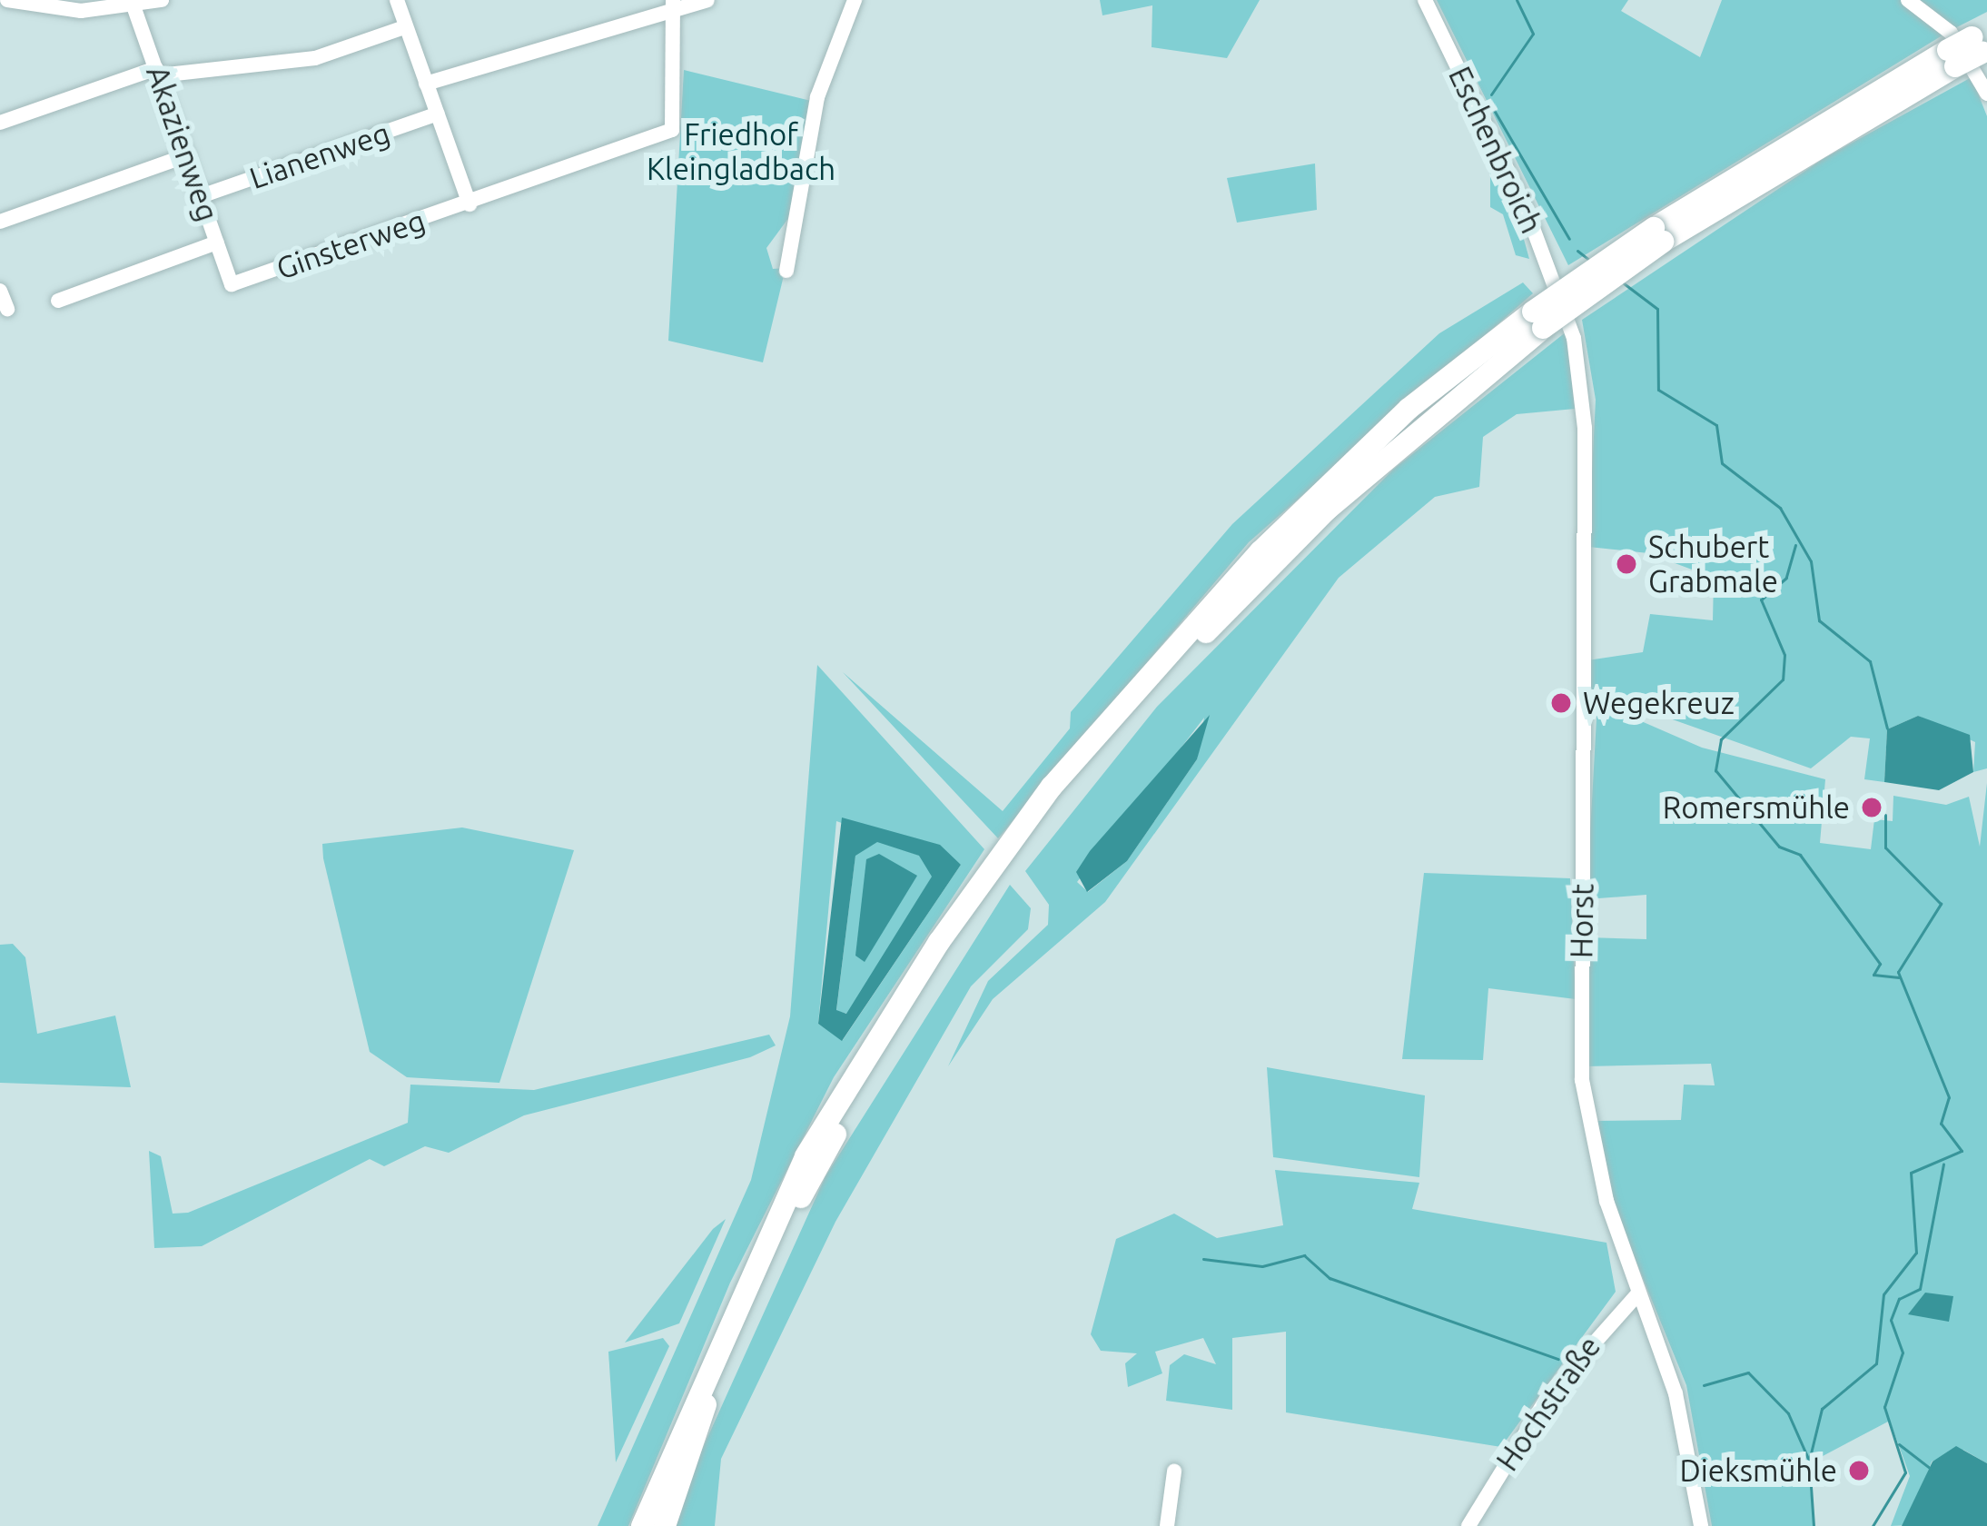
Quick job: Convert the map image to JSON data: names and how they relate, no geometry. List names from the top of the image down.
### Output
{
  "streets": {
    "street": [
      "Akazienweg",
      "Eschenbroich",
      "Lianenweg",
      "Ginsterweg",
      "Horst",
      "Hochstraße"
    ]
  },
  "crossings": [
    ["Akazienweg", "Lianenweg"],
    ["Akazienweg", "Ginsterweg"],
    ["Eschenbroich", "Horst"],
    ["Horst", "Hochstraße"]
  ],
  "parks": ["Friedhof Kleingladbach"],
  "places": [
    "Schubert Grabmale",
    "Wegekreuz",
    "Romersmühle",
    "Dieksmühle"
  ]
}
